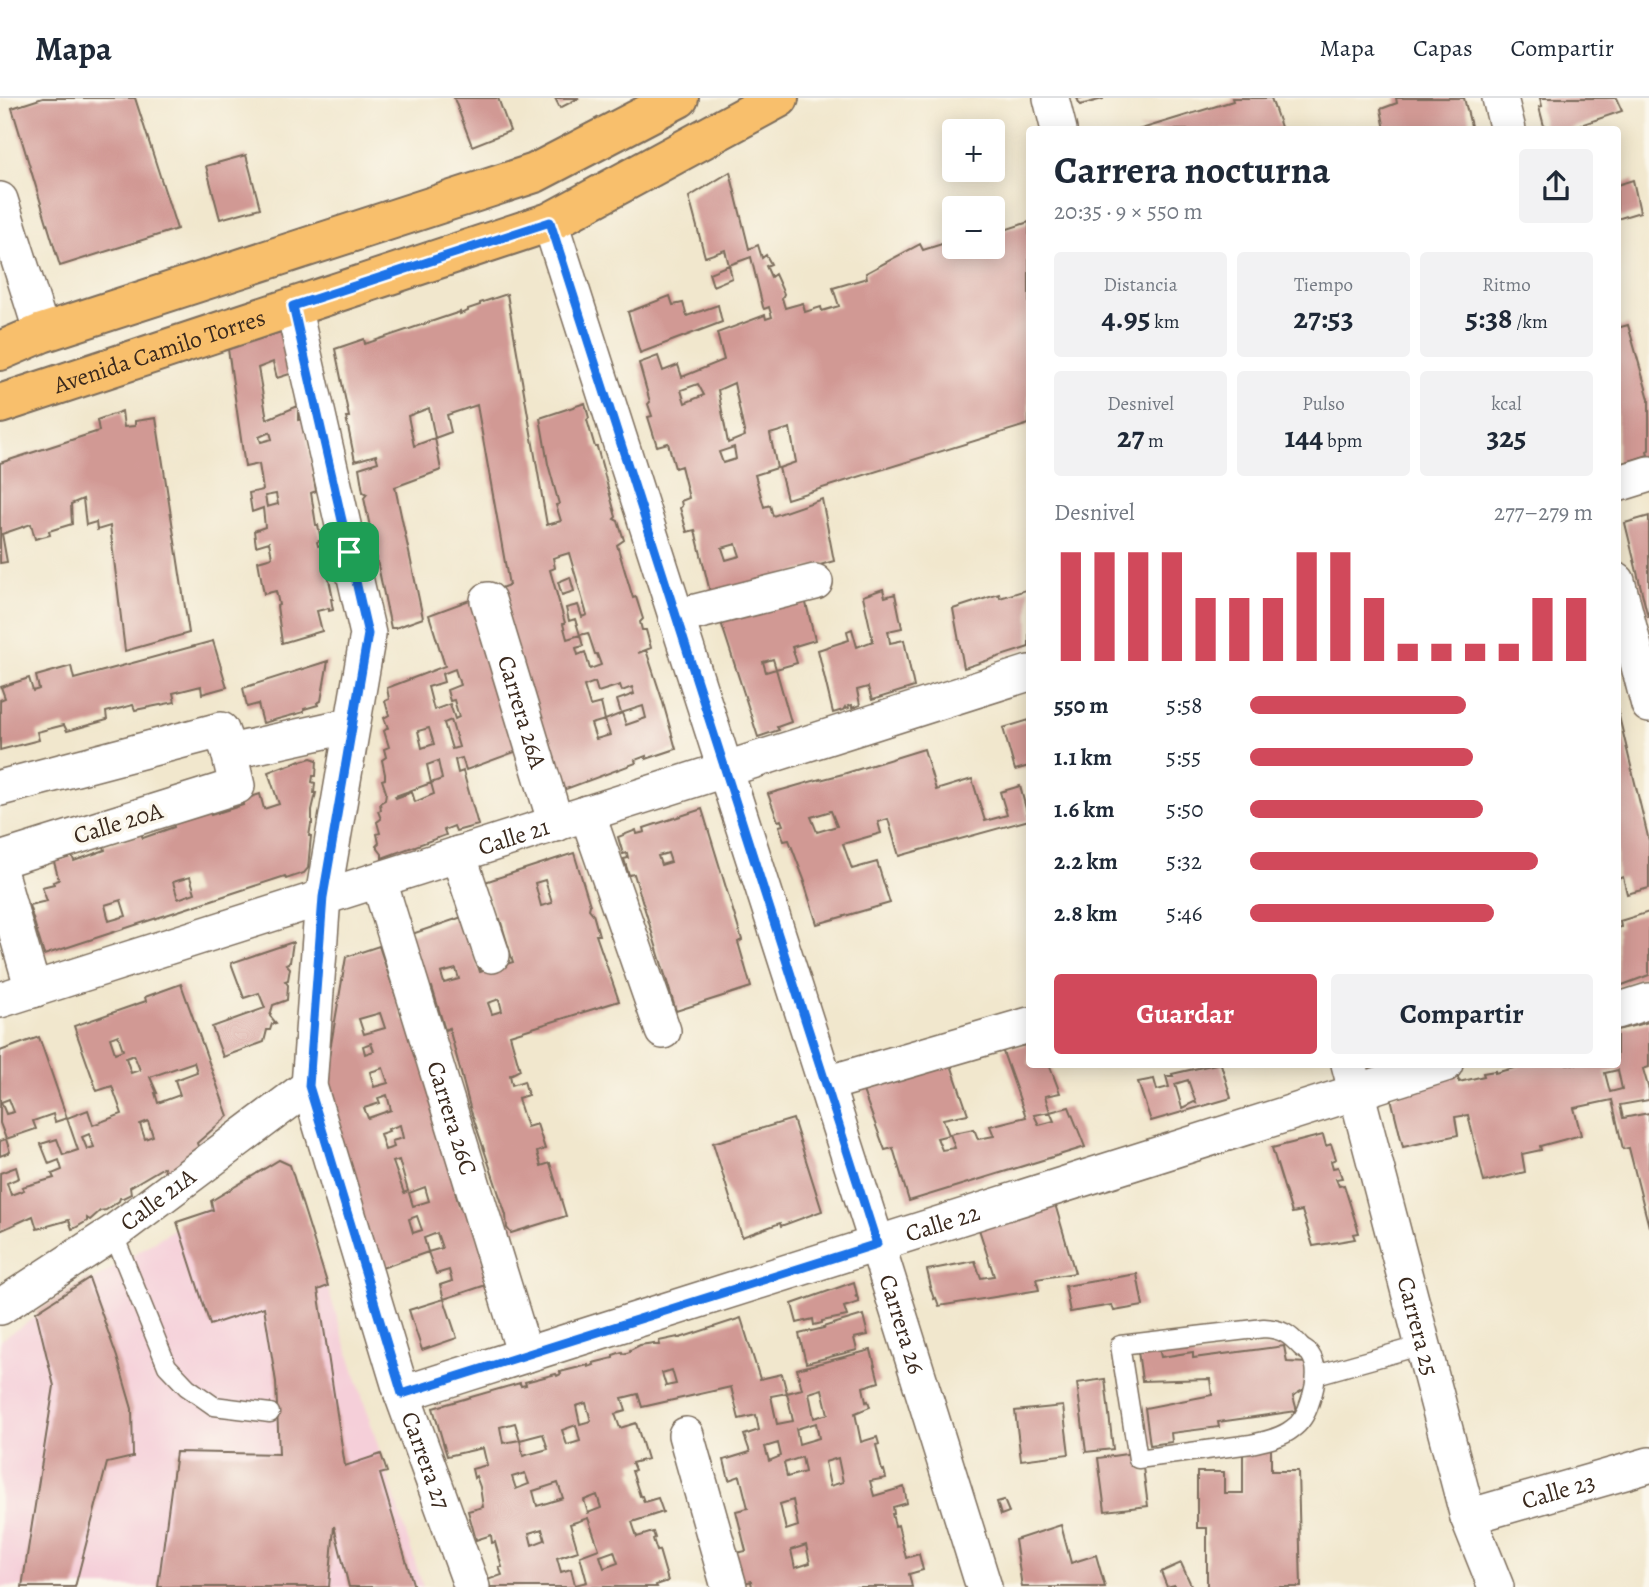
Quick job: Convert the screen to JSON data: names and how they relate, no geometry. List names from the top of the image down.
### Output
{
  "streets": {
    "main road": ["Avenida Camilo Torres"],
    "street": [
      "Carrera 26A",
      "Calle 20A",
      "Calle 21",
      "Carrera 26C",
      "Calle 21A",
      "Calle 22",
      "Carrera 26",
      "Carrera 25",
      "Carrera 27",
      "Calle 23"
    ]
  },
  "crossings": [
    ["Avenida Camilo Torres", "Carrera 26"],
    ["Avenida Camilo Torres", "Carrera 27"],
    ["Carrera 26A", "Calle 21"],
    ["Calle 21", "Carrera 26C"],
    ["Calle 21", "Carrera 26"],
    ["Calle 21", "Carrera 27"],
    ["Carrera 26C", "Calle 22"],
    ["Calle 21A", "Carrera 27"],
    ["Calle 22", "Carrera 26"],
    ["Calle 22", "Carrera 25"],
    ["Calle 22", "Carrera 27"],
    ["Carrera 25", "Calle 23"]
  ],
  "page": {
    "header": "Mapa",
    "nav": ["Mapa", "Capas", "Compartir"],
    "map_buttons": ["+", "−"],
    "heading": ["Carrera nocturna", "20:35 · 9 × 550 m"],
    "stats": [
      ["Distancia", "4.95 km"],
      ["Tiempo", "27:53"],
      ["Ritmo", "5:38 /km"],
      ["Desnivel", "27 m"],
      ["Pulso", "144 bpm"],
      ["kcal", "325"]
    ],
    "chart": ["Desnivel", "277–279 m"],
    "list": [
      {
        "name": "550 m",
        "note": "5:58"
      },
      {
        "name": "1.1 km",
        "note": "5:55"
      },
      {
        "name": "1.6 km",
        "note": "5:50"
      },
      {
        "name": "2.2 km",
        "note": "5:32"
      },
      {
        "name": "2.8 km",
        "note": "5:46"
      }
    ],
    "buttons": ["Guardar", "Compartir"]
  }
}
